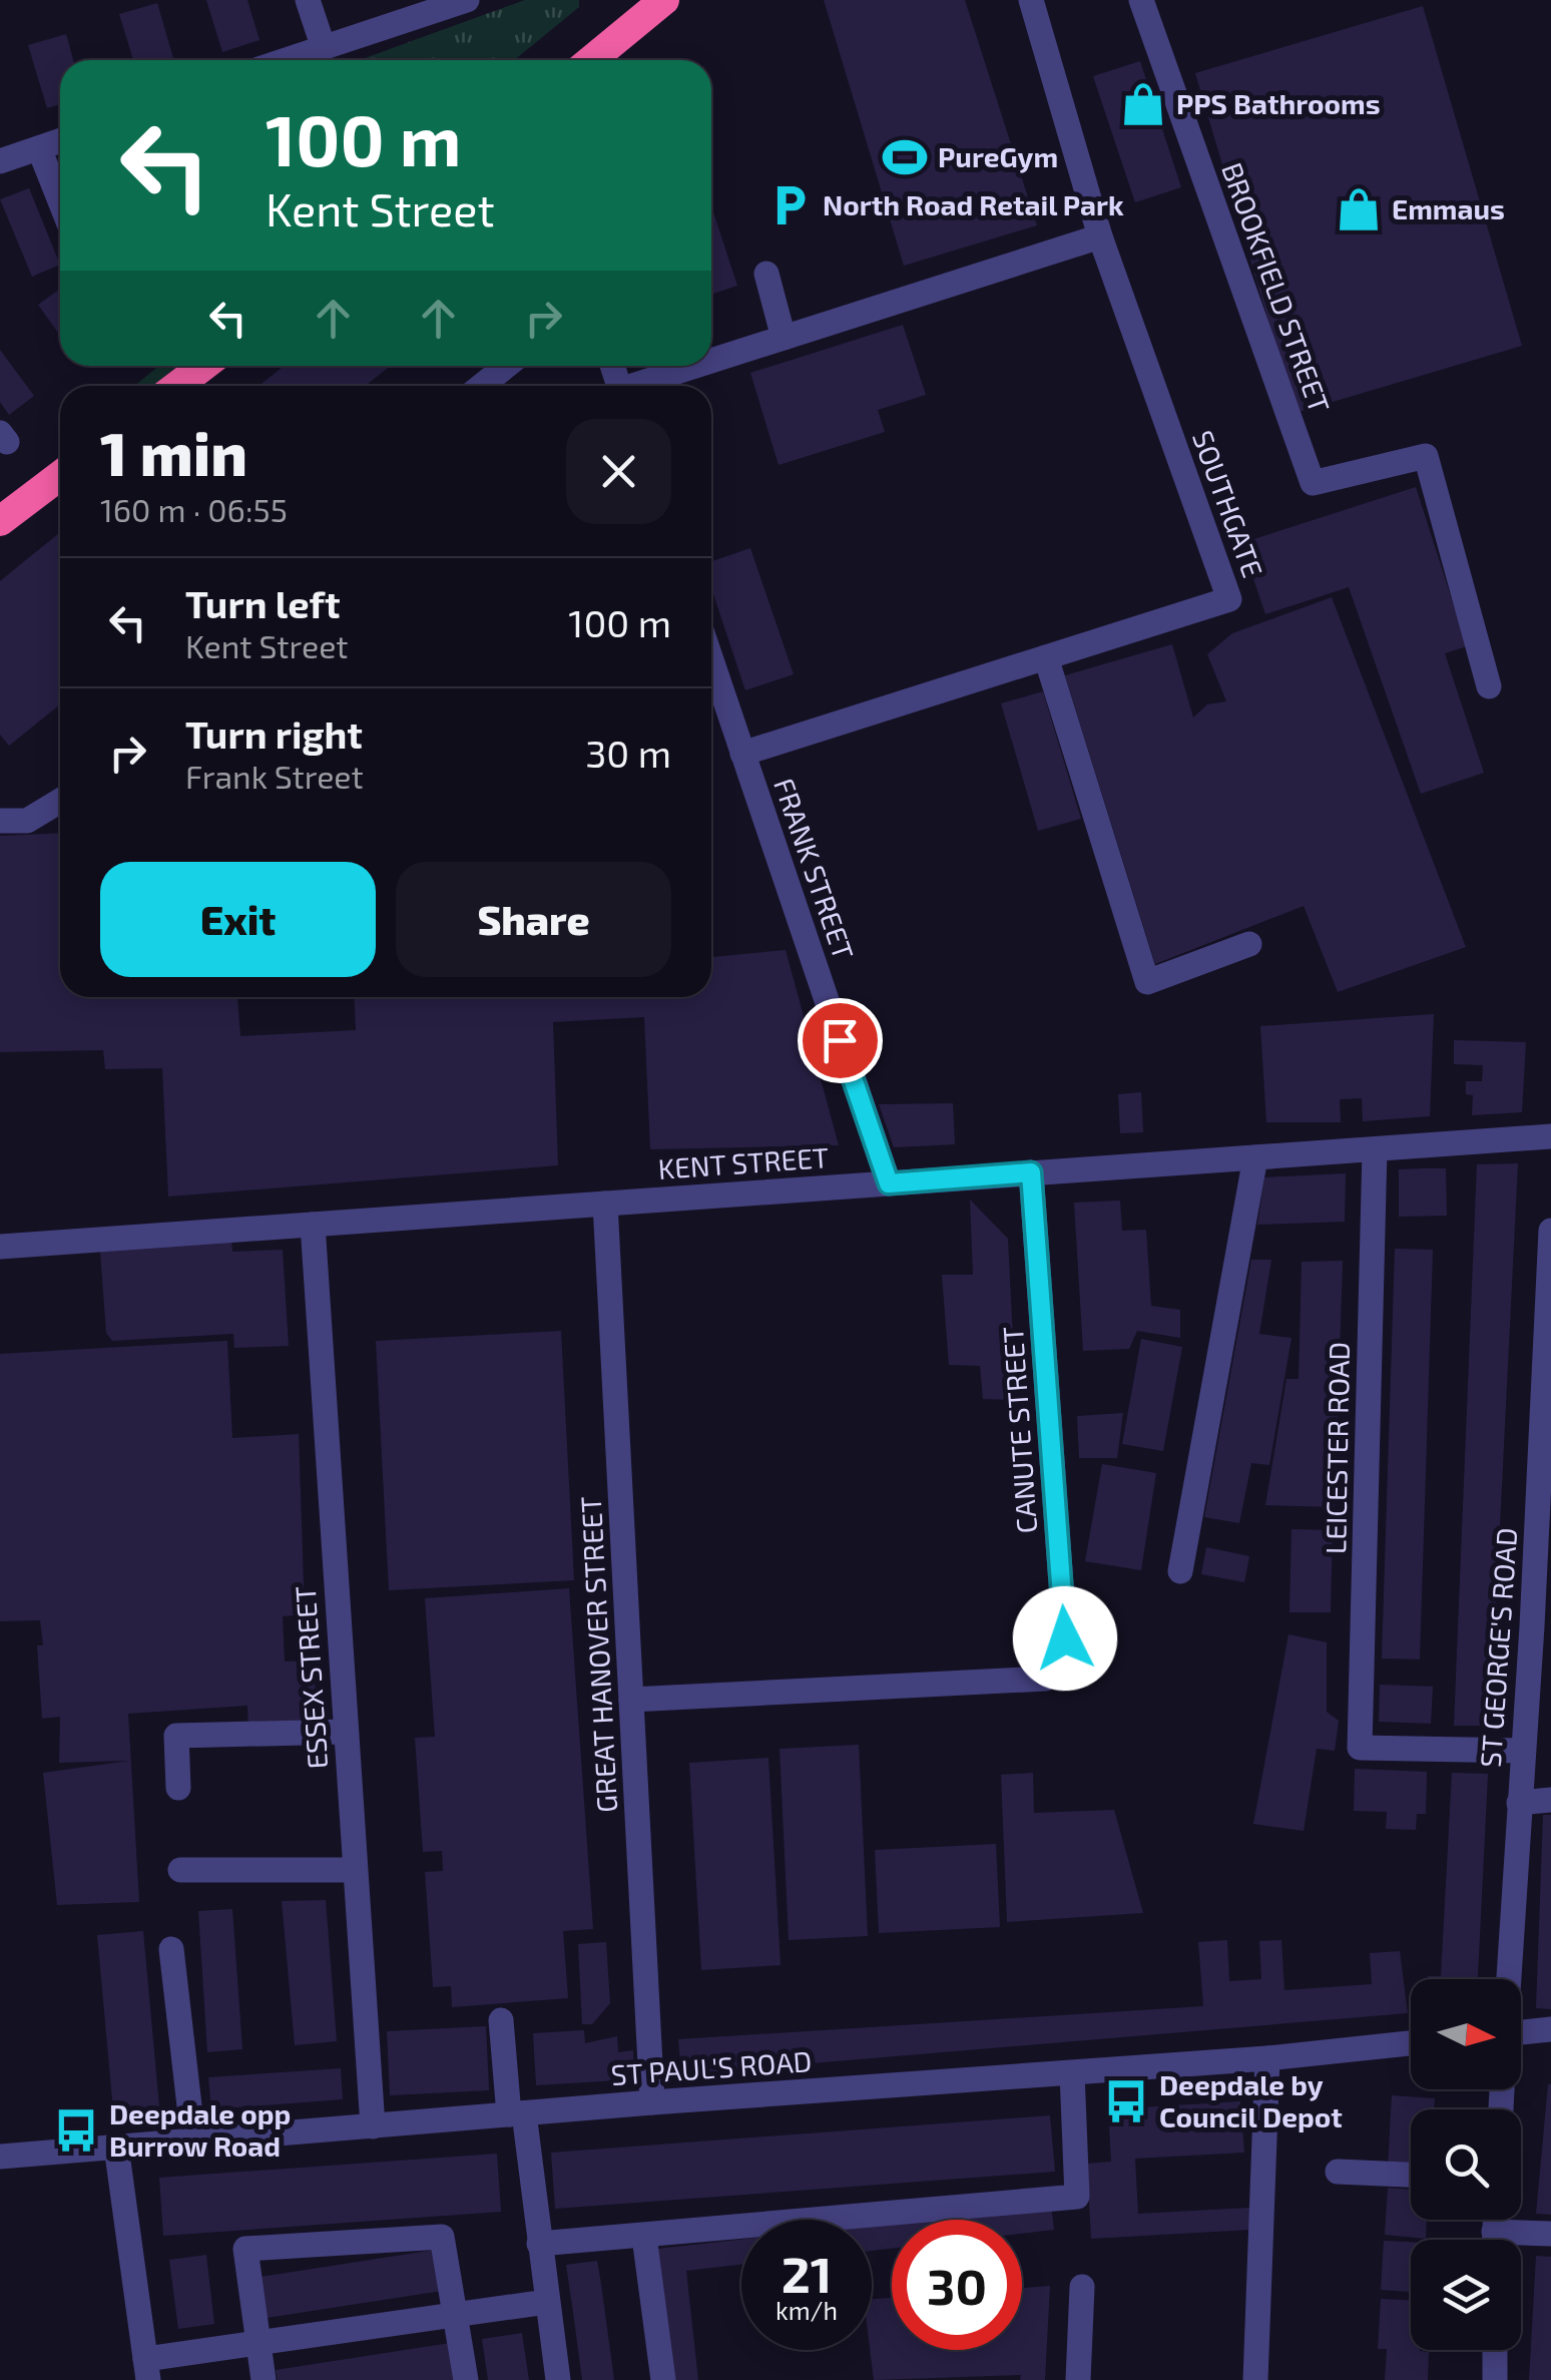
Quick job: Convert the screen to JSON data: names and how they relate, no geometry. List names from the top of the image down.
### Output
{
  "streets": {
    "street": [
      "BROOKFIELD STREET",
      "SOUTHGATE",
      "FRANK STREET",
      "KENT STREET",
      "CANUTE STREET",
      "LEICESTER ROAD",
      "ST GEORGE'S ROAD",
      "GREAT HANOVER STREET",
      "ESSEX STREET",
      "ST PAUL'S ROAD"
    ]
  },
  "crossings": [
    ["SOUTHGATE", "FRANK STREET"],
    ["FRANK STREET", "KENT STREET"],
    ["KENT STREET", "CANUTE STREET"],
    ["KENT STREET", "LEICESTER ROAD"],
    ["KENT STREET", "GREAT HANOVER STREET"],
    ["KENT STREET", "ESSEX STREET"],
    ["CANUTE STREET", "GREAT HANOVER STREET"],
    ["LEICESTER ROAD", "ST GEORGE'S ROAD"],
    ["GREAT HANOVER STREET", "ST PAUL'S ROAD"],
    ["ESSEX STREET", "ST PAUL'S ROAD"]
  ],
  "places": {
    "shop": ["PPS Bathrooms", "Emmaus"],
    "sports": ["PureGym"],
    "parking": ["North Road Retail Park"],
    "bus stop": ["Deepdale by Council Depot", "Deepdale opp Burrow Road"]
  },
  "north": "right",
  "page": {
    "turn": ["100 m", "Kent Street"],
    "heading": ["1 min", "160 m · 06:55"],
    "list": [
      {
        "name": "Turn left",
        "note": "Kent Street",
        "value": "100 m"
      },
      {
        "name": "Turn right",
        "note": "Frank Street",
        "value": "30 m"
      }
    ],
    "buttons": ["Exit", "Share"],
    "speed": "21 km/h",
    "limit": "30"
  }
}
